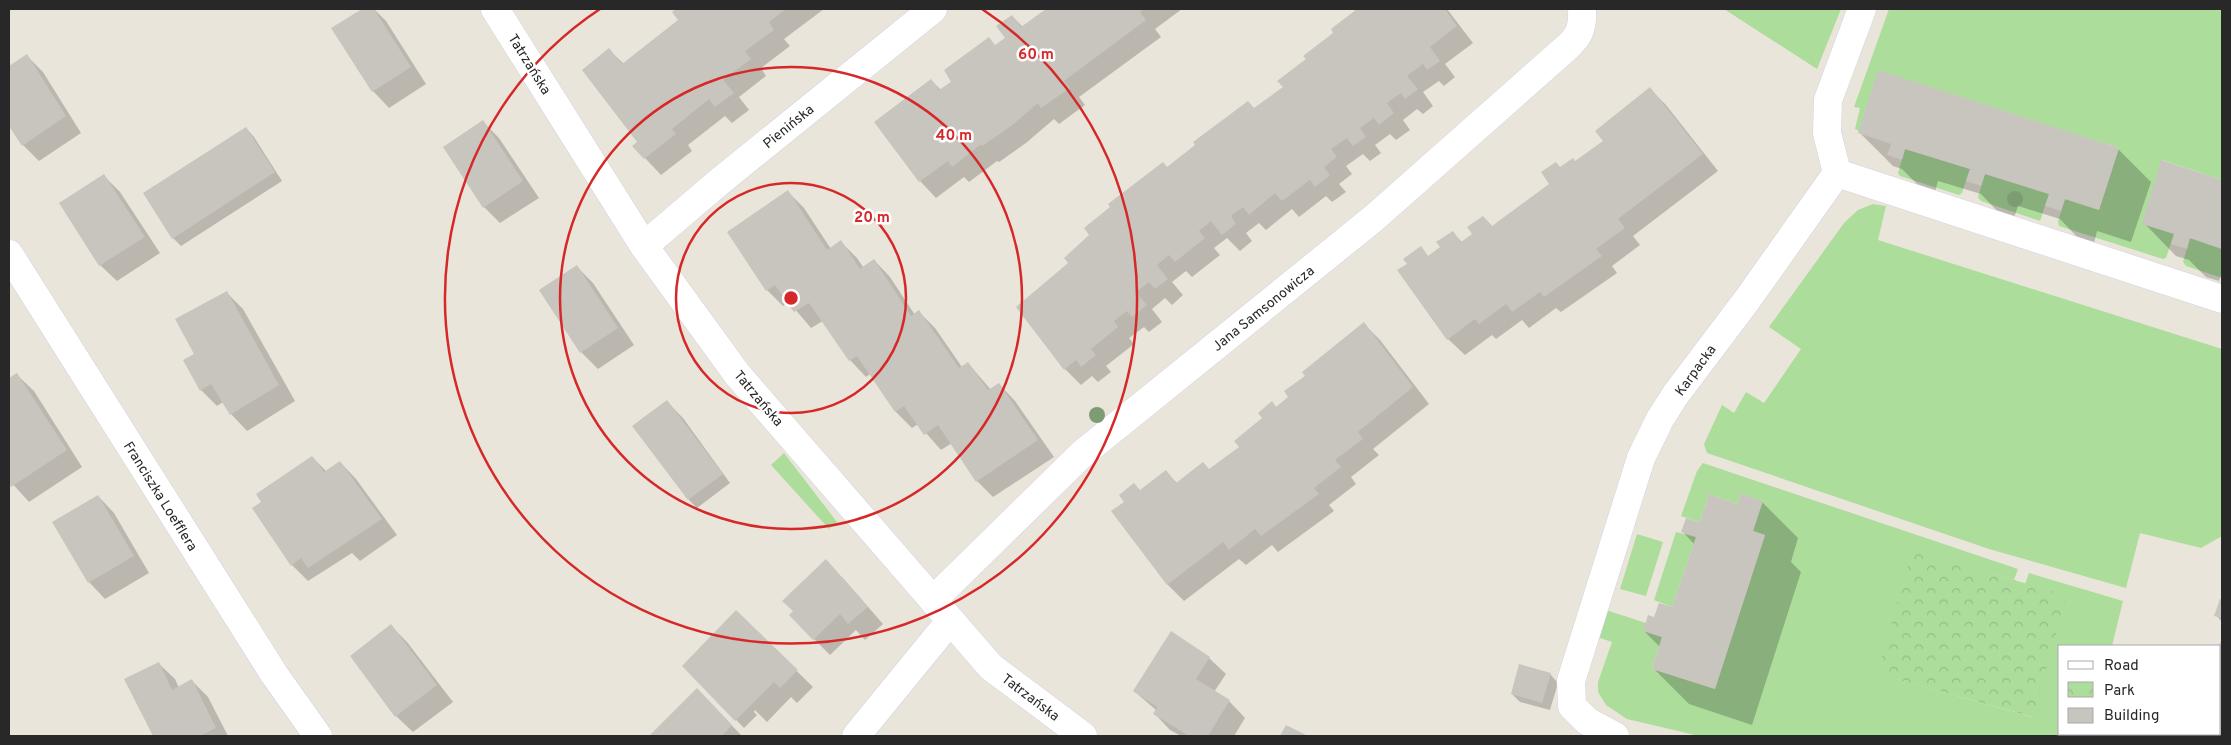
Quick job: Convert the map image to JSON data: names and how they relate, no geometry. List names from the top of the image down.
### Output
{
  "streets": {
    "street": [
      "Tatrzańska",
      "Pienińska",
      "Jana Samsonowicza",
      "Karpacka",
      "Franciszka Loefflera"
    ]
  },
  "crossings": [
    ["Tatrzańska", "Pienińska"],
    ["Tatrzańska", "Jana Samsonowicza"]
  ],
  "legend": ["Road", "Park", "Building"],
  "rings": ["60 m", "40 m", "20 m"]
}
